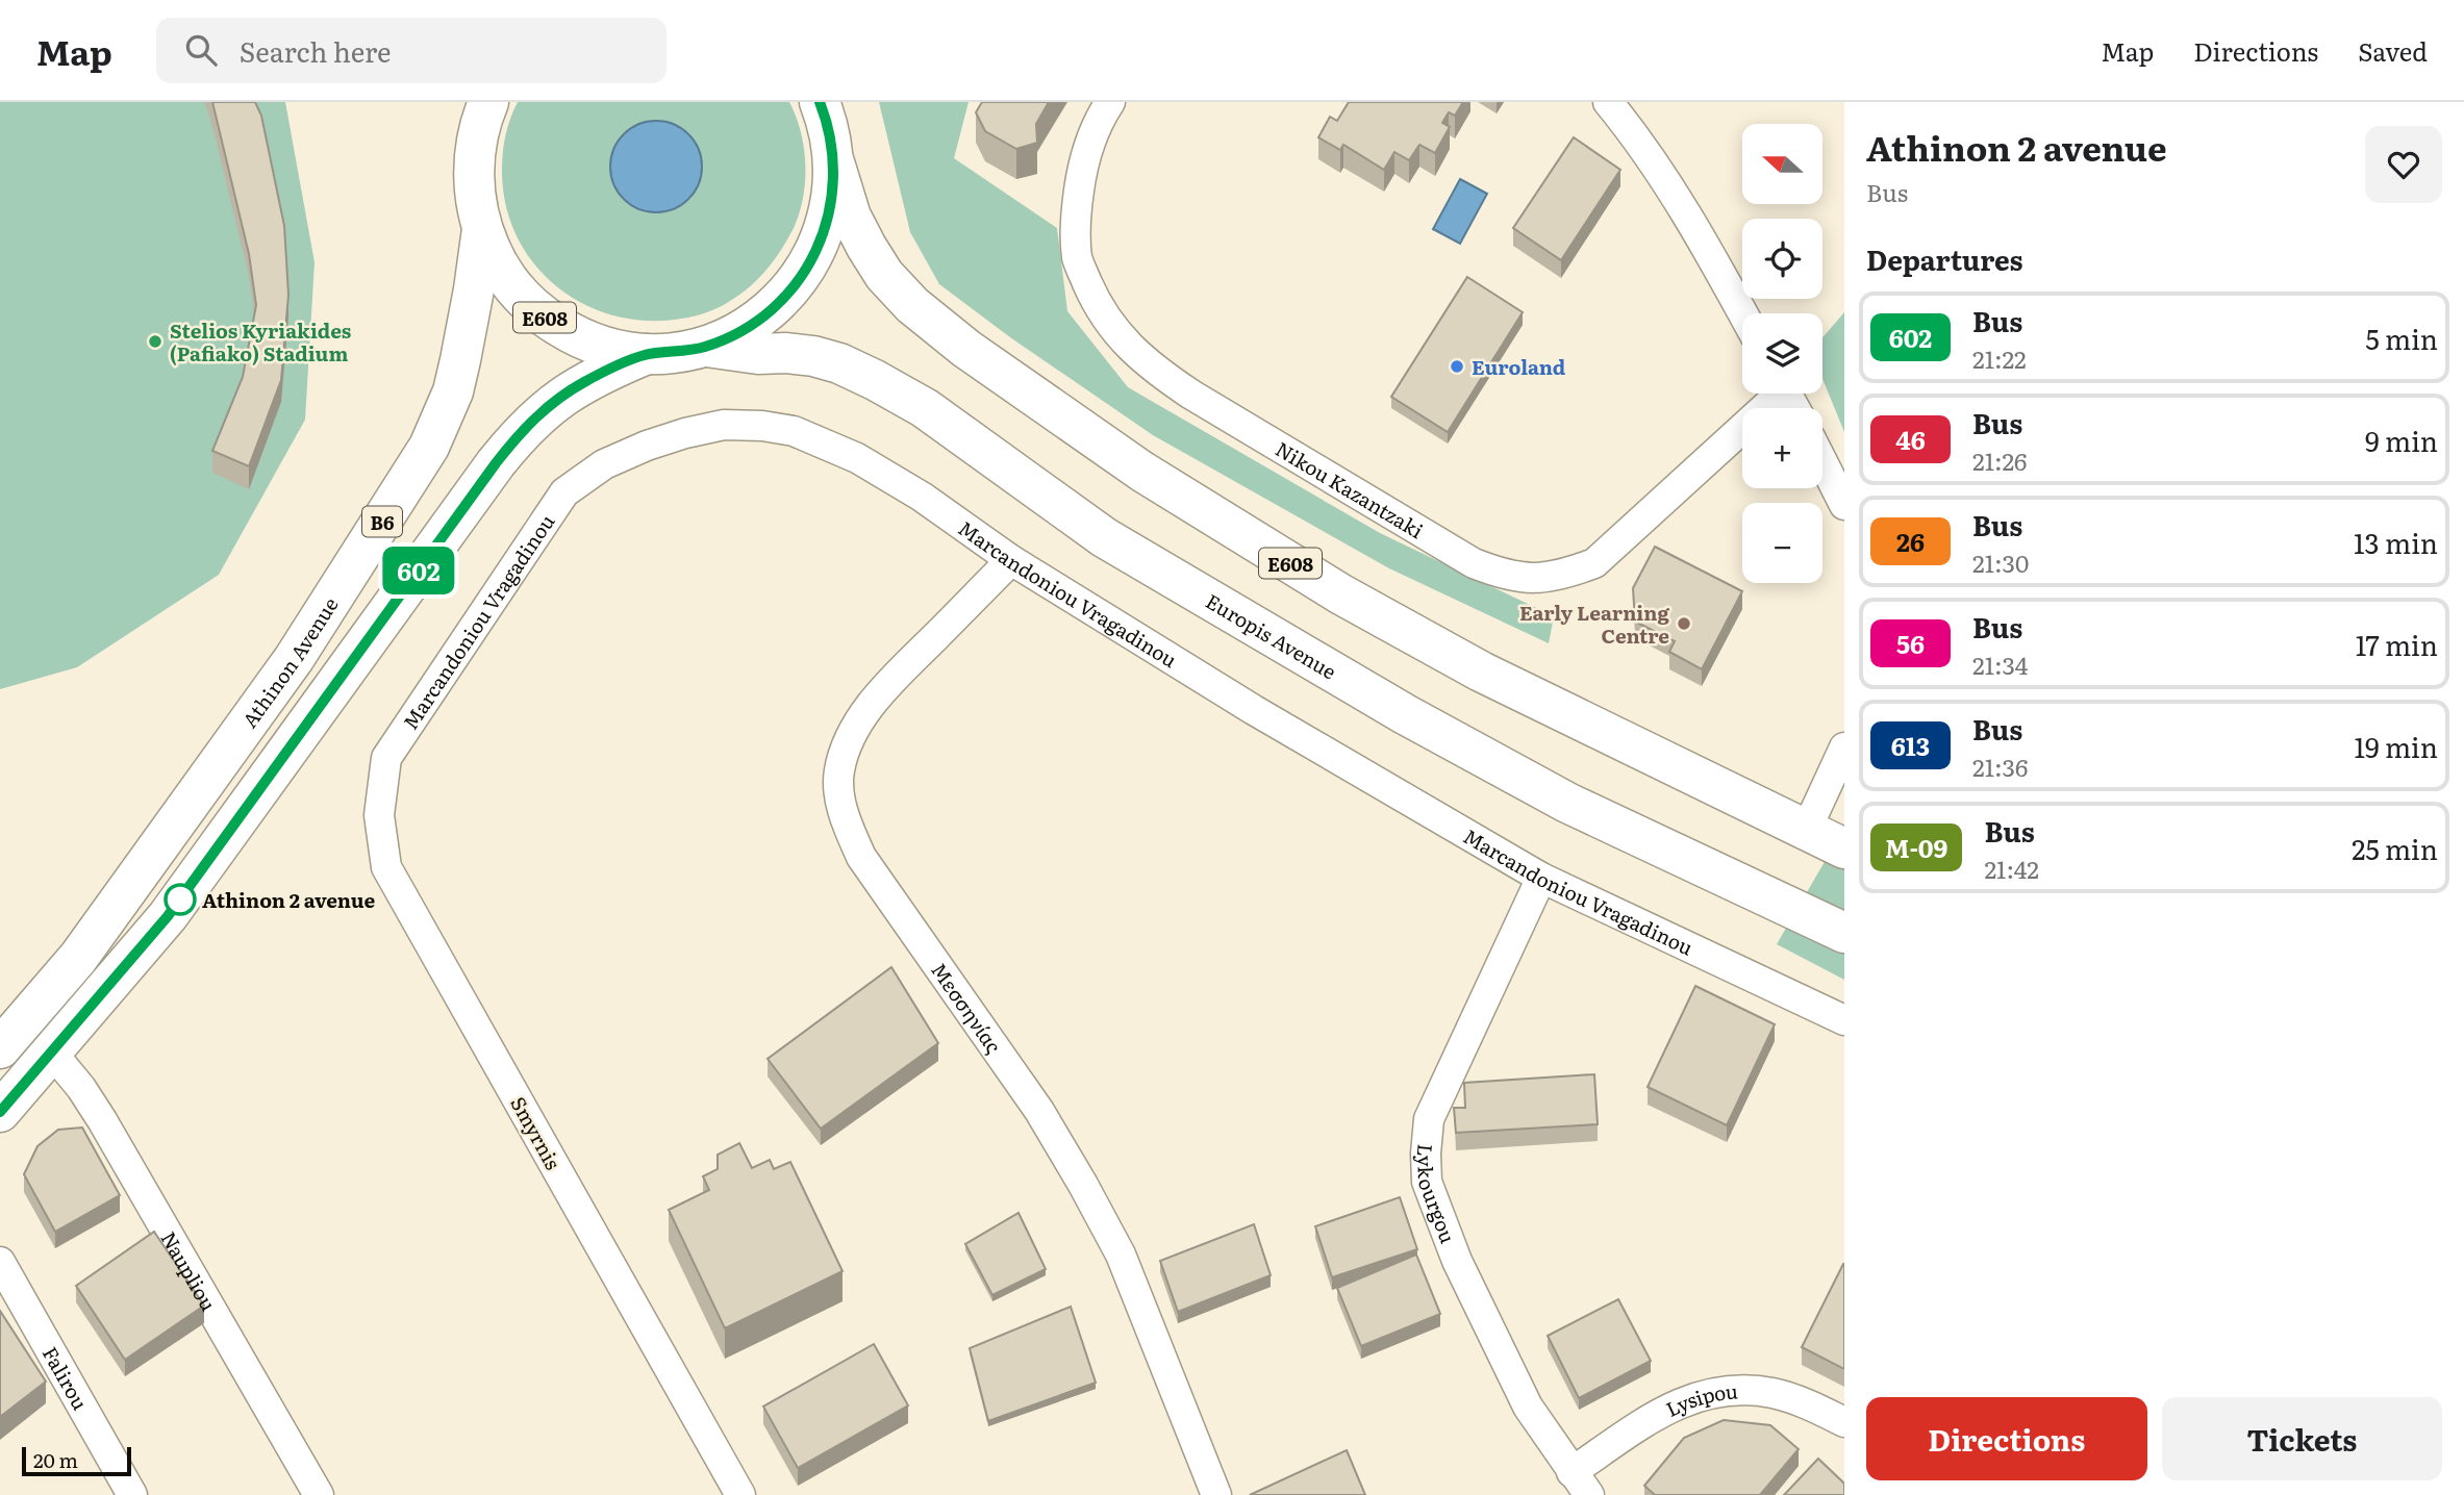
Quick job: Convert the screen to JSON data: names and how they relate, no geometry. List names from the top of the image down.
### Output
{
  "streets": {
    "main road": [
      "E608",
      "B6",
      "Europis Avenue",
      "Athinon Avenue"
    ],
    "street": [
      "Nikou Kazantzaki",
      "Marcandoniou Vragadinou",
      "Μεσσηνίας",
      "Smyrnis",
      "Lykourgou",
      "Naupliou",
      "Falirou",
      "Lysipou"
    ]
  },
  "crossings": [
    ["E608", "Europis Avenue"],
    ["E608", "Athinon Avenue"],
    ["Marcandoniou Vragadinou", "Μεσσηνίας"],
    ["Marcandoniou Vragadinou", "Smyrnis"],
    ["Marcandoniou Vragadinou", "Lykourgou"],
    ["Lykourgou", "Lysipou"]
  ],
  "places": [
    "Stelios Kyriakides (Pafiako) Stadium",
    "Euroland",
    "Early Learning Centre",
    "Athinon 2 avenue"
  ],
  "lines": ["bus line 602"],
  "scale_bar": "20 m",
  "north": "left",
  "page": {
    "header": "Map",
    "search": "Search here",
    "nav": ["Map", "Directions", "Saved"],
    "on_map": "602",
    "heading": [
      ["Athinon 2 avenue", "Bus"],
      "Departures"
    ],
    "map_buttons": ["+", "−"],
    "list": [
      {
        "mark": "602",
        "name": "Bus",
        "note": "21:22",
        "value": "5 min"
      },
      {
        "mark": "46",
        "name": "Bus",
        "note": "21:26",
        "value": "9 min"
      },
      {
        "mark": "26",
        "name": "Bus",
        "note": "21:30",
        "value": "13 min"
      },
      {
        "mark": "56",
        "name": "Bus",
        "note": "21:34",
        "value": "17 min"
      },
      {
        "mark": "613",
        "name": "Bus",
        "note": "21:36",
        "value": "19 min"
      },
      {
        "mark": "M-09",
        "name": "Bus",
        "note": "21:42",
        "value": "25 min"
      }
    ],
    "buttons": ["Directions", "Tickets"],
    "scale": "20 m"
  }
}
